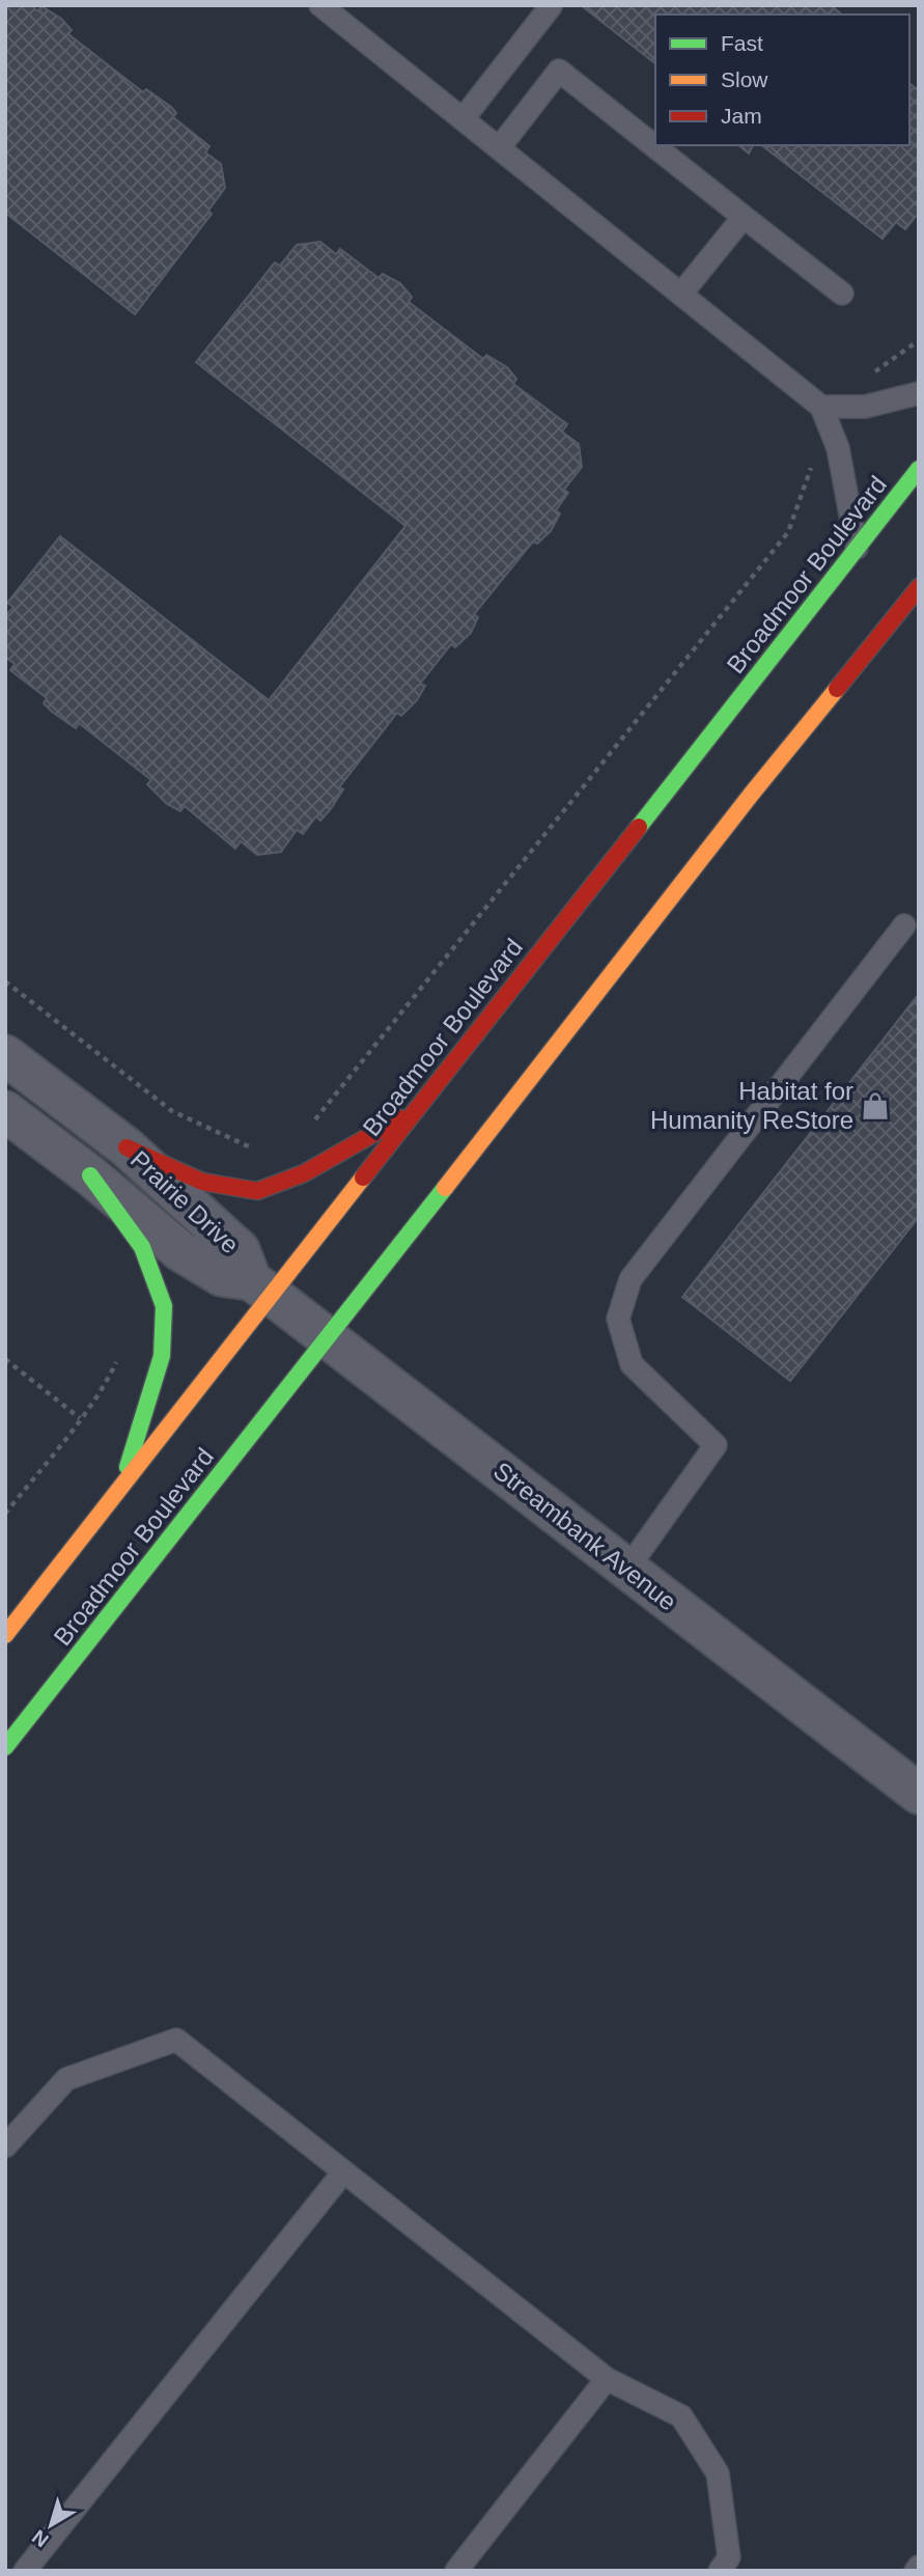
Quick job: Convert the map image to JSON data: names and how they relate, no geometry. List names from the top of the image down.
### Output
{
  "streets": {
    "main road": ["Broadmoor Boulevard"],
    "street": ["Prairie Drive", "Streambank Avenue"]
  },
  "crossings": [
    ["Broadmoor Boulevard", "Prairie Drive"],
    ["Broadmoor Boulevard", "Streambank Avenue"],
    ["Prairie Drive", "Streambank Avenue"]
  ],
  "places": {
    "shop": ["Habitat for Humanity ReStore"]
  },
  "legend": ["Fast", "Slow", "Jam"],
  "north": "bottom left"
}
